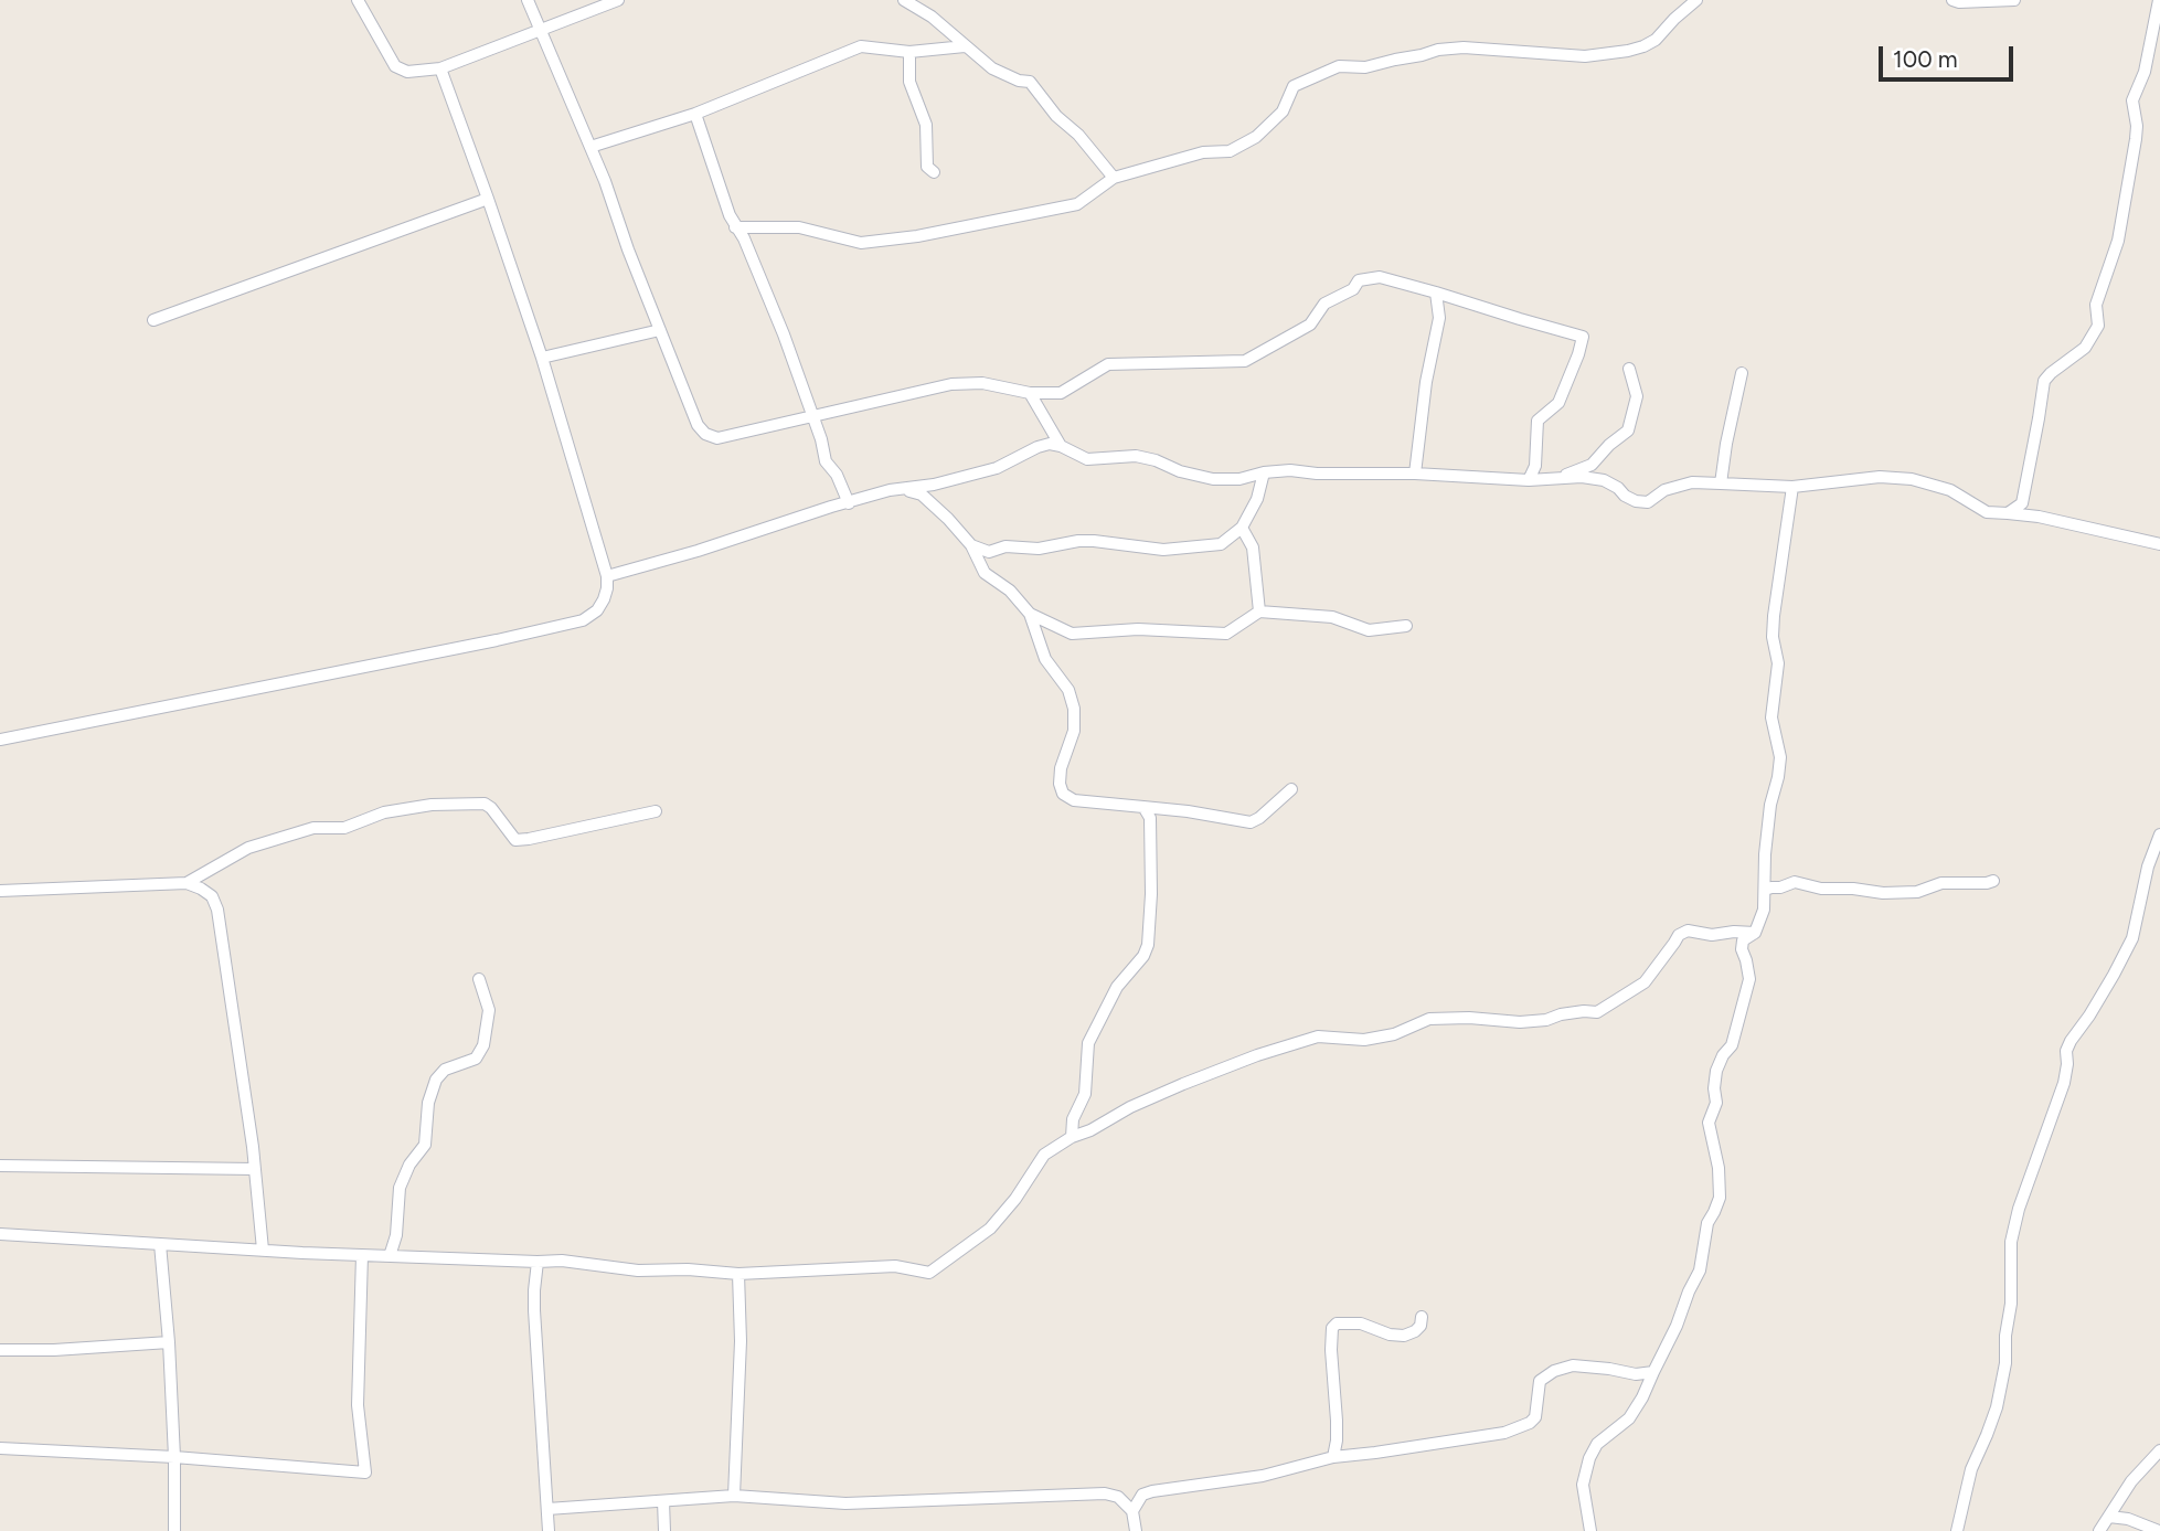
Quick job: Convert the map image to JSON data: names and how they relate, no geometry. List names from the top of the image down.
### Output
{
  "scale_bar": "100 m"
}
